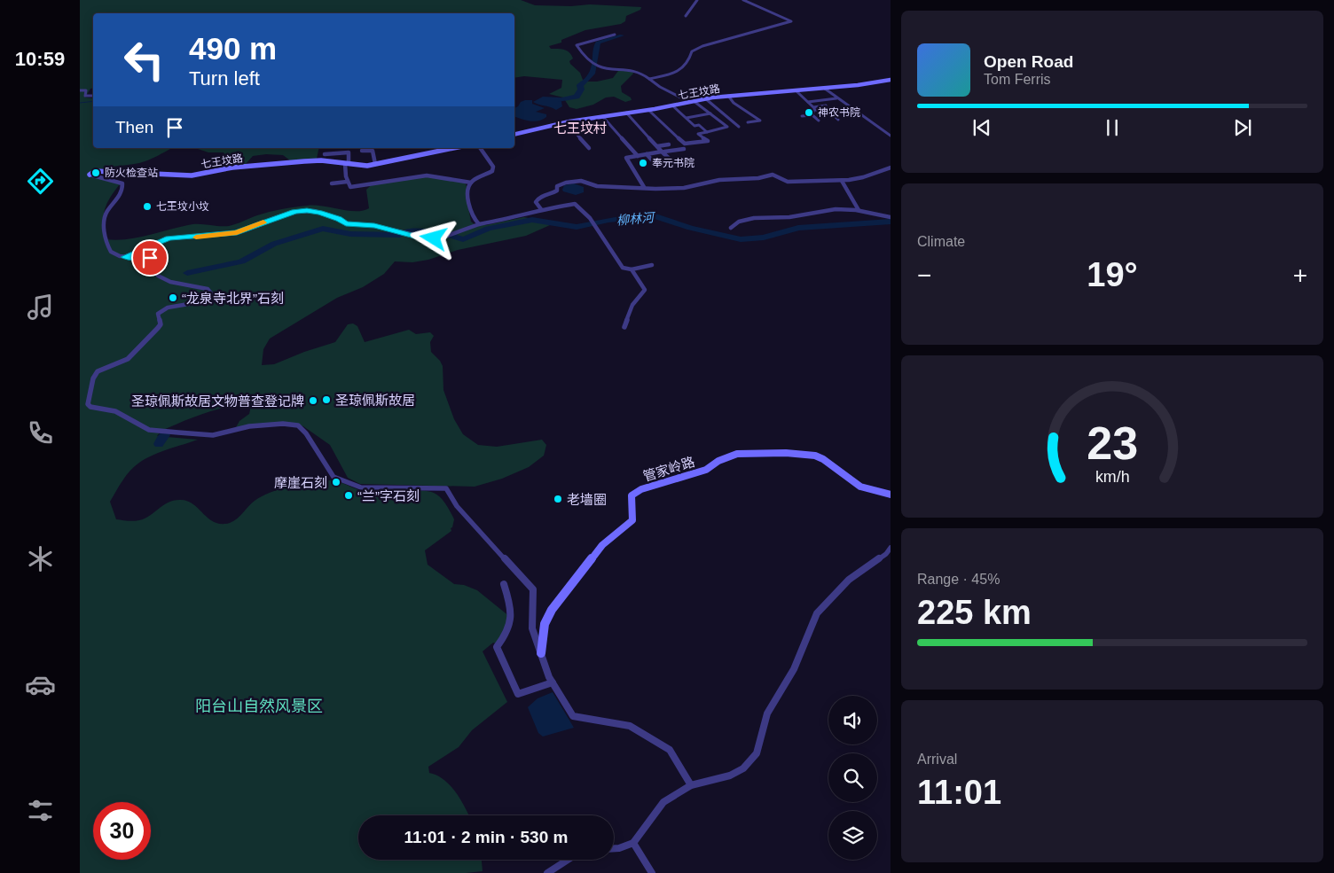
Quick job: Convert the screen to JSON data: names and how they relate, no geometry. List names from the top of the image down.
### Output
{
  "streets": {
    "street": ["七王坟路", "管家岭路"]
  },
  "districts": ["七王坟村"],
  "water": ["柳林河"],
  "parks": ["阳台山自然风景区"],
  "places": [
    "神农书院",
    "奉元书院",
    "防火检查站",
    "七王坟小坟",
    "“龙泉寺北界”石刻",
    "圣琼佩斯故居",
    "圣琼佩斯故居文物普查登记牌",
    "摩崖石刻",
    "“兰”字石刻",
    "老墙圈"
  ],
  "page": {
    "tabs": "10:59",
    "turn": ["490 m", "Turn left"],
    "song": ["Open Road", "Tom Ferris"],
    "then": "Then",
    "tile": [
      "Climate",
      ["Range · 45%", "225 km"],
      ["Arrival", "11:01"]
    ],
    "heat": ["−", "19°", "+"],
    "limit": "30",
    "trip": "11:01 · 2 min · 530 m",
    "gauge": ["23", "km/h"]
  }
}
